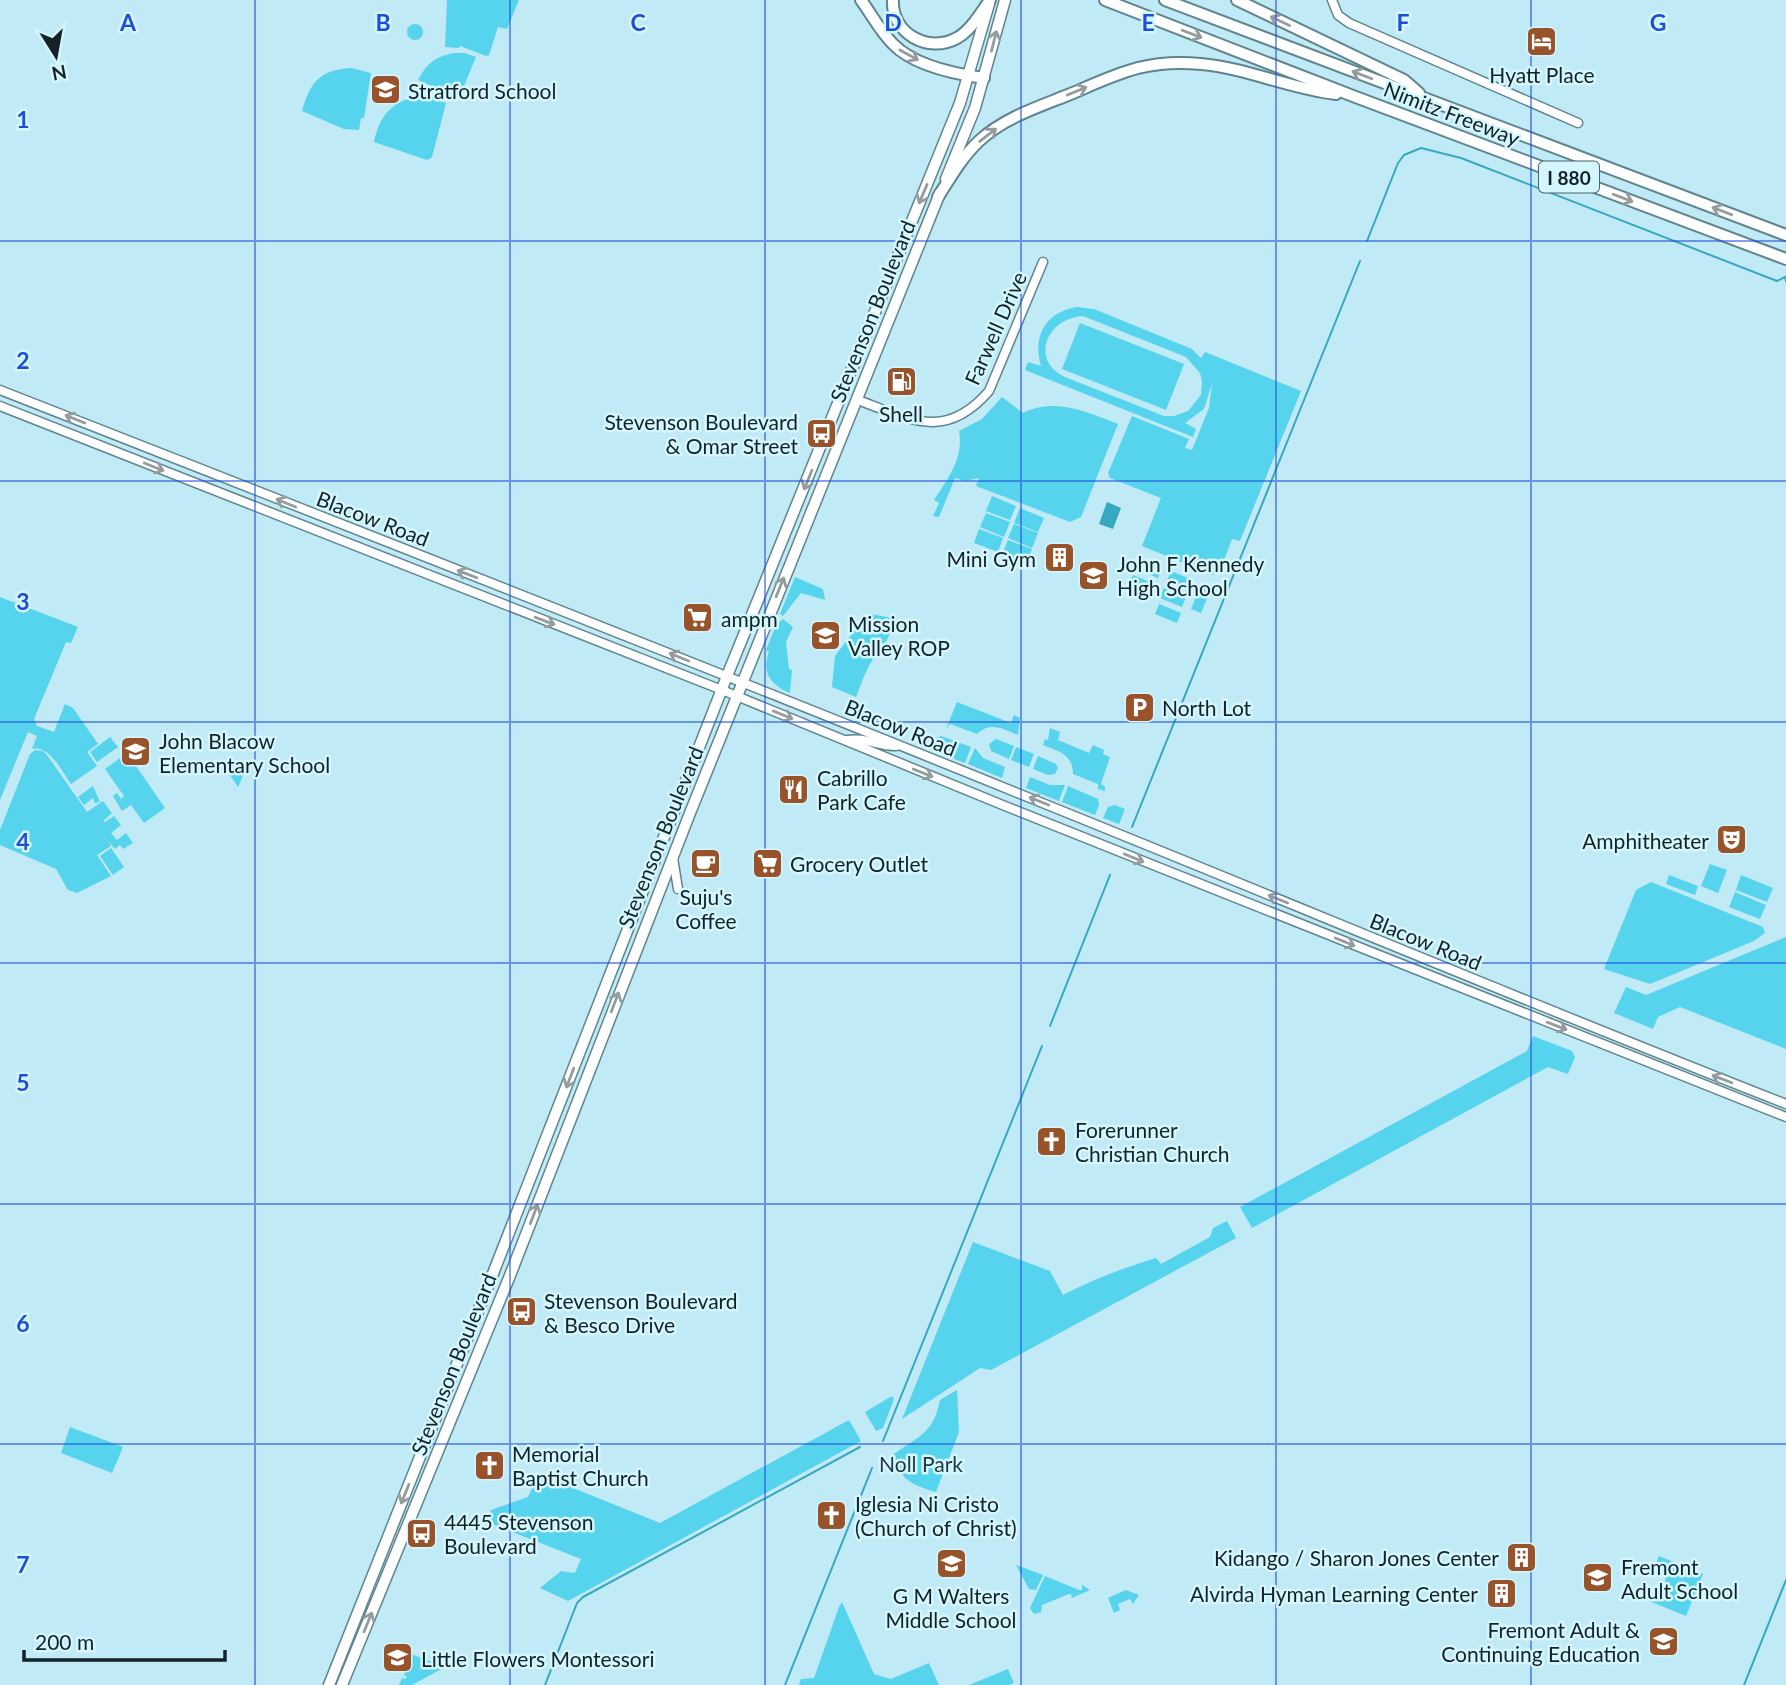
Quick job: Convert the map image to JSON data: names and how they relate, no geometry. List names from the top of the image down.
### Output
{
  "streets": {
    "highway": ["Nimitz Freeway", "I 880"],
    "main road": ["Stevenson Boulevard", "Farwell Drive", "Blacow Road"]
  },
  "crossings": [
    ["Stevenson Boulevard", "Farwell Drive"],
    ["Stevenson Boulevard", "Blacow Road"]
  ],
  "parks": ["Noll Park"],
  "places": {
    "hotel": ["Hyatt Place"],
    "school or university": [
      "Stratford School",
      "John F Kennedy High School",
      "Mission Valley ROP",
      "John Blacow Elementary School",
      "G M Walters Middle School",
      "Fremont Adult School",
      "Fremont Adult & Continuing Education",
      "Little Flowers Montessori"
    ],
    "fuel station": ["Shell"],
    "bus stop": ["Stevenson Boulevard & Omar Street", "Stevenson Boulevard & Besco Drive", "4445 Stevenson Boulevard"],
    "building": ["Mini Gym", "Kidango / Sharon Jones Center", "Alvirda Hyman Learning Center"],
    "supermarket": ["ampm", "Grocery Outlet"],
    "parking": ["North Lot"],
    "restaurant": ["Cabrillo Park Cafe"],
    "theatre": ["Amphitheater"],
    "cafe": ["Suju's Coffee"],
    "church": ["Forerunner Christian Church", "Memorial Baptist Church", "Iglesia Ni Cristo (Church of Christ)"]
  },
  "scale_bar": "200 m",
  "north": "bottom",
  "grid": {
    "columns": [
      "A",
      "B",
      "C",
      "D",
      "E",
      "F",
      "G"
    ],
    "rows": [
      "1",
      "2",
      "3",
      "4",
      "5",
      "6",
      "7"
    ]
  }
}
